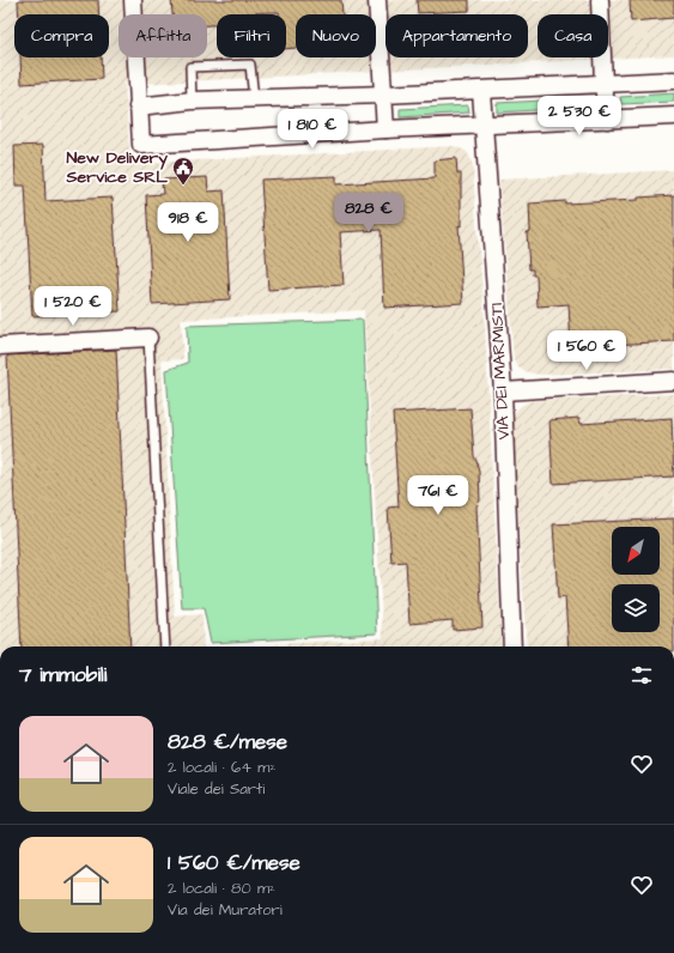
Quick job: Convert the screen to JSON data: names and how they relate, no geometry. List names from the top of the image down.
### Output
{
  "streets": {
    "street": ["VIA DEI MARMISTI"]
  },
  "places": {
    "public building": ["New Delivery Service SRL"]
  },
  "north": "bottom left",
  "page": {
    "chip": [
      "Compra",
      "Affitta",
      "Filtri",
      "Nuovo",
      "Appartamento",
      "Casa"
    ],
    "price": [
      "2 530 €",
      "1 810 €",
      "828 €",
      "918 €",
      "1 520 €",
      "1 560 €",
      "761 €"
    ],
    "heading": "7 immobili",
    "list": [
      {
        "name": "828 €/mese",
        "note": "2 locali · 64 m² · Viale dei Sarti"
      },
      {
        "name": "1 560 €/mese",
        "note": "2 locali · 80 m² · Via dei Muratori"
      }
    ]
  }
}
